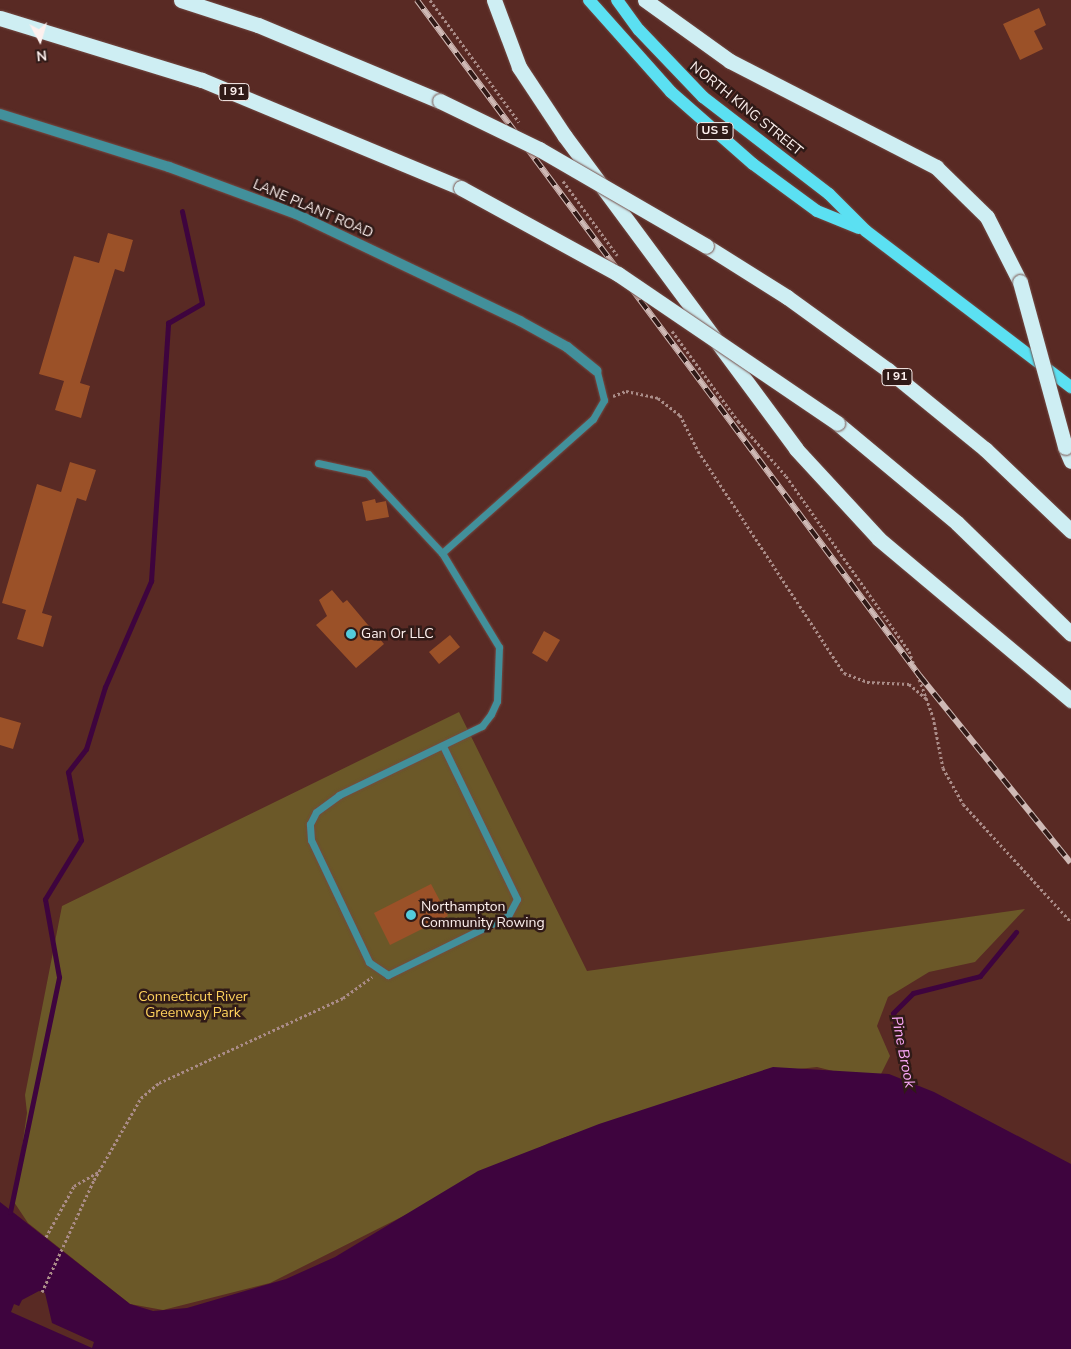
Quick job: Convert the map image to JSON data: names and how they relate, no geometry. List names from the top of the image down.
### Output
{
  "streets": {
    "highway": ["I 91"],
    "main road": ["NORTH KING STREET", "US 5"],
    "street": ["LANE PLANT ROAD"]
  },
  "water": ["Pine Brook"],
  "parks": ["Connecticut River Greenway Park"],
  "places": ["Gan Or LLC", "Northampton Community Rowing"],
  "north": "bottom"
}
